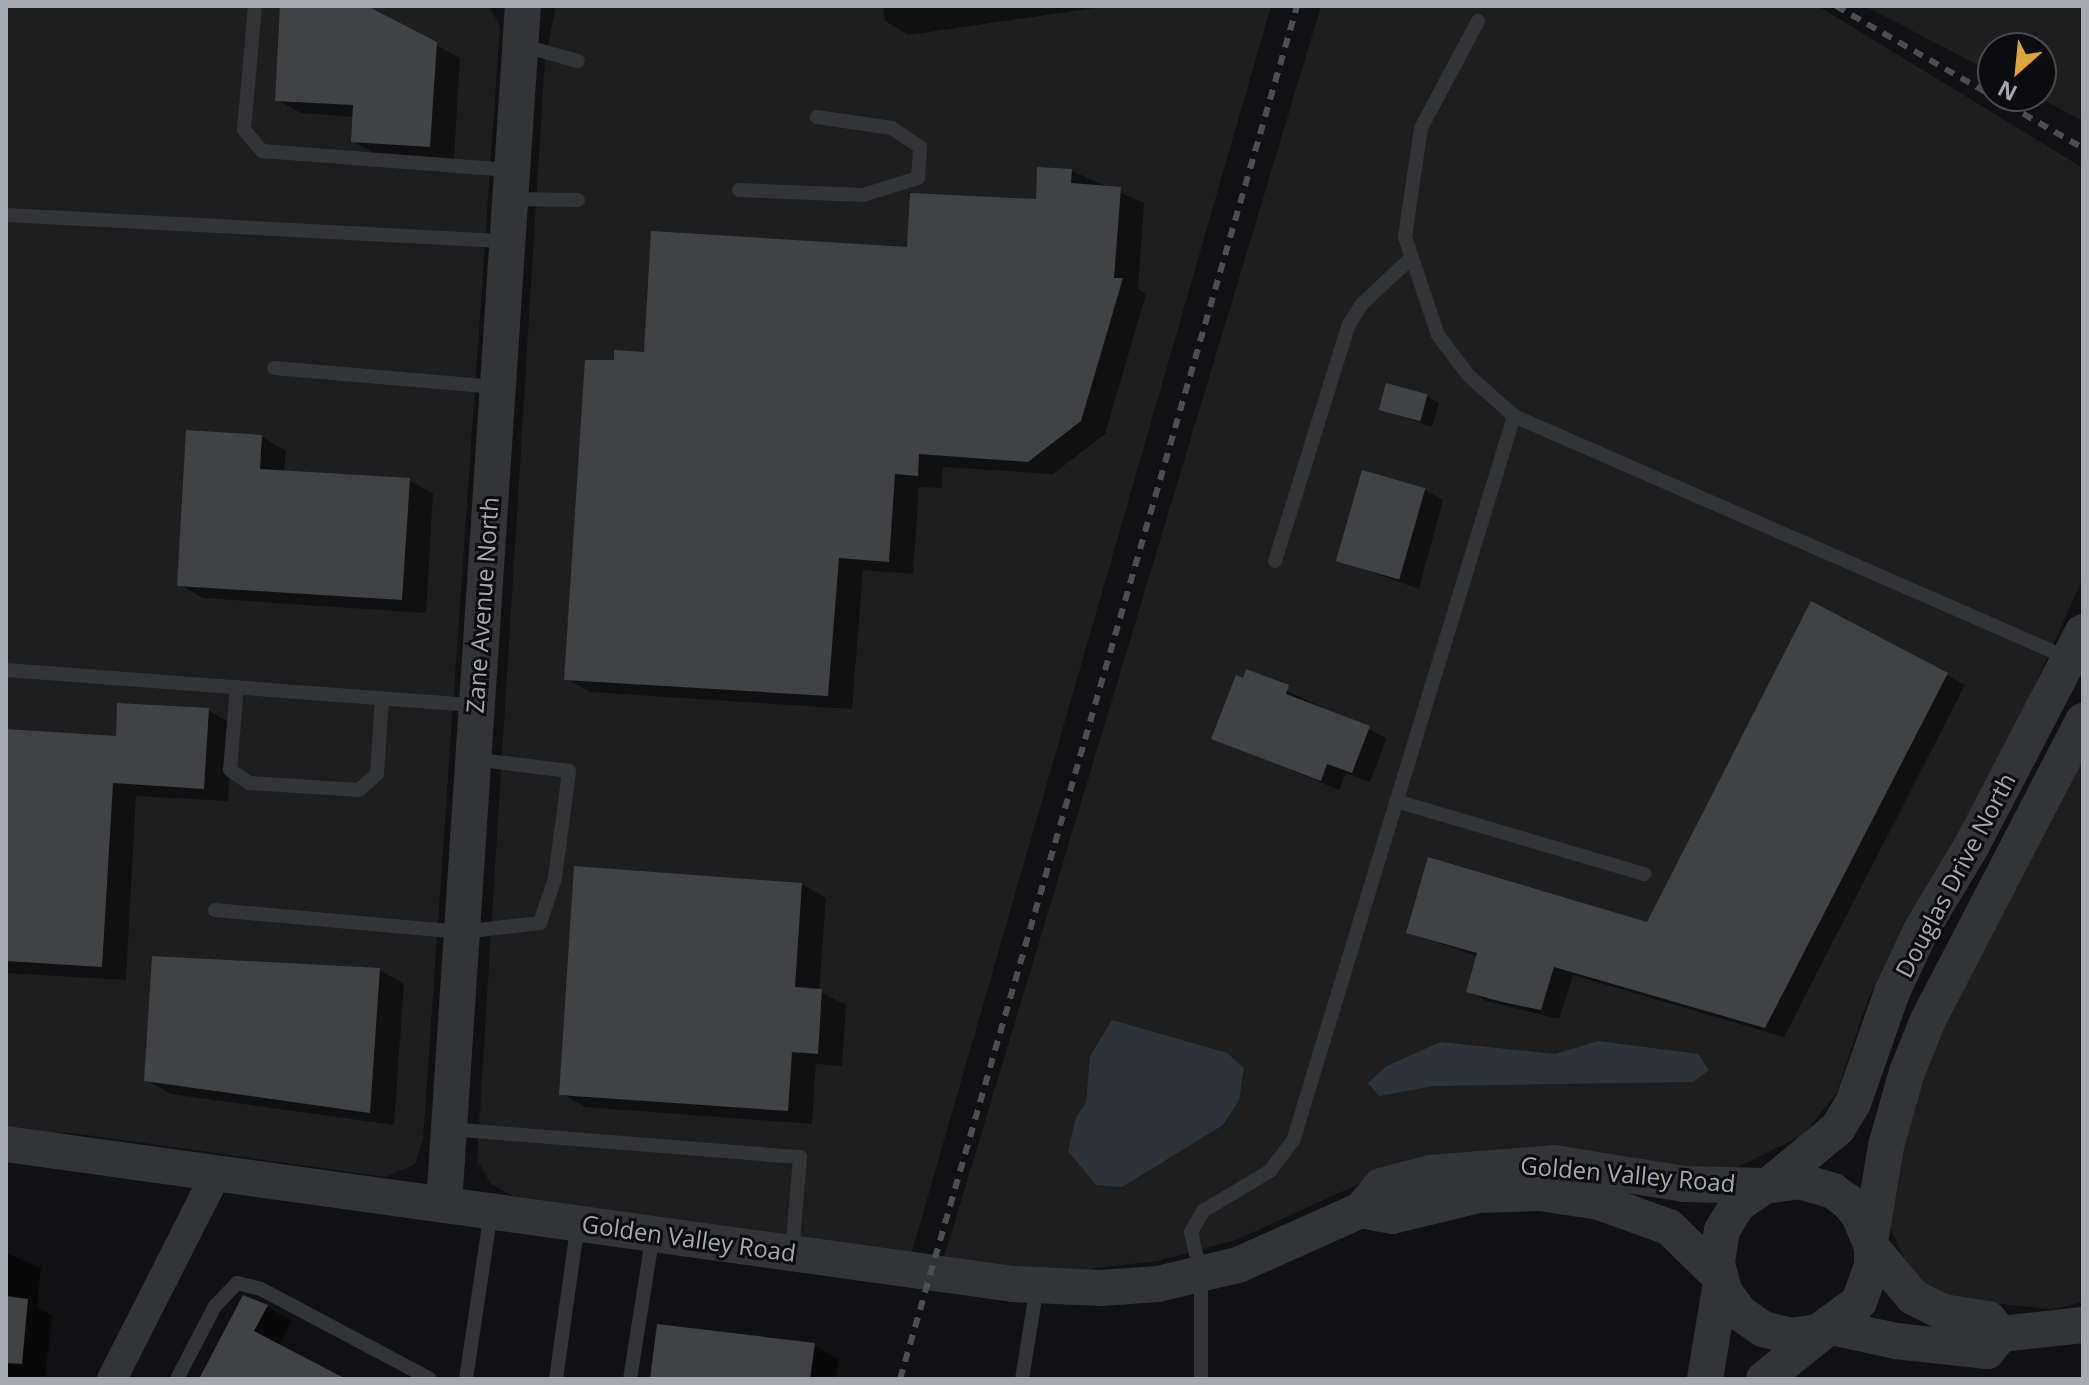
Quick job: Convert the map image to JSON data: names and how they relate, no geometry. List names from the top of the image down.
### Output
{
  "streets": {
    "street": ["Zane Avenue North", "Douglas Drive North", "Golden Valley Road"]
  },
  "crossings": [
    ["Zane Avenue North", "Golden Valley Road"],
    ["Douglas Drive North", "Golden Valley Road"]
  ],
  "north": "bottom left"
}
